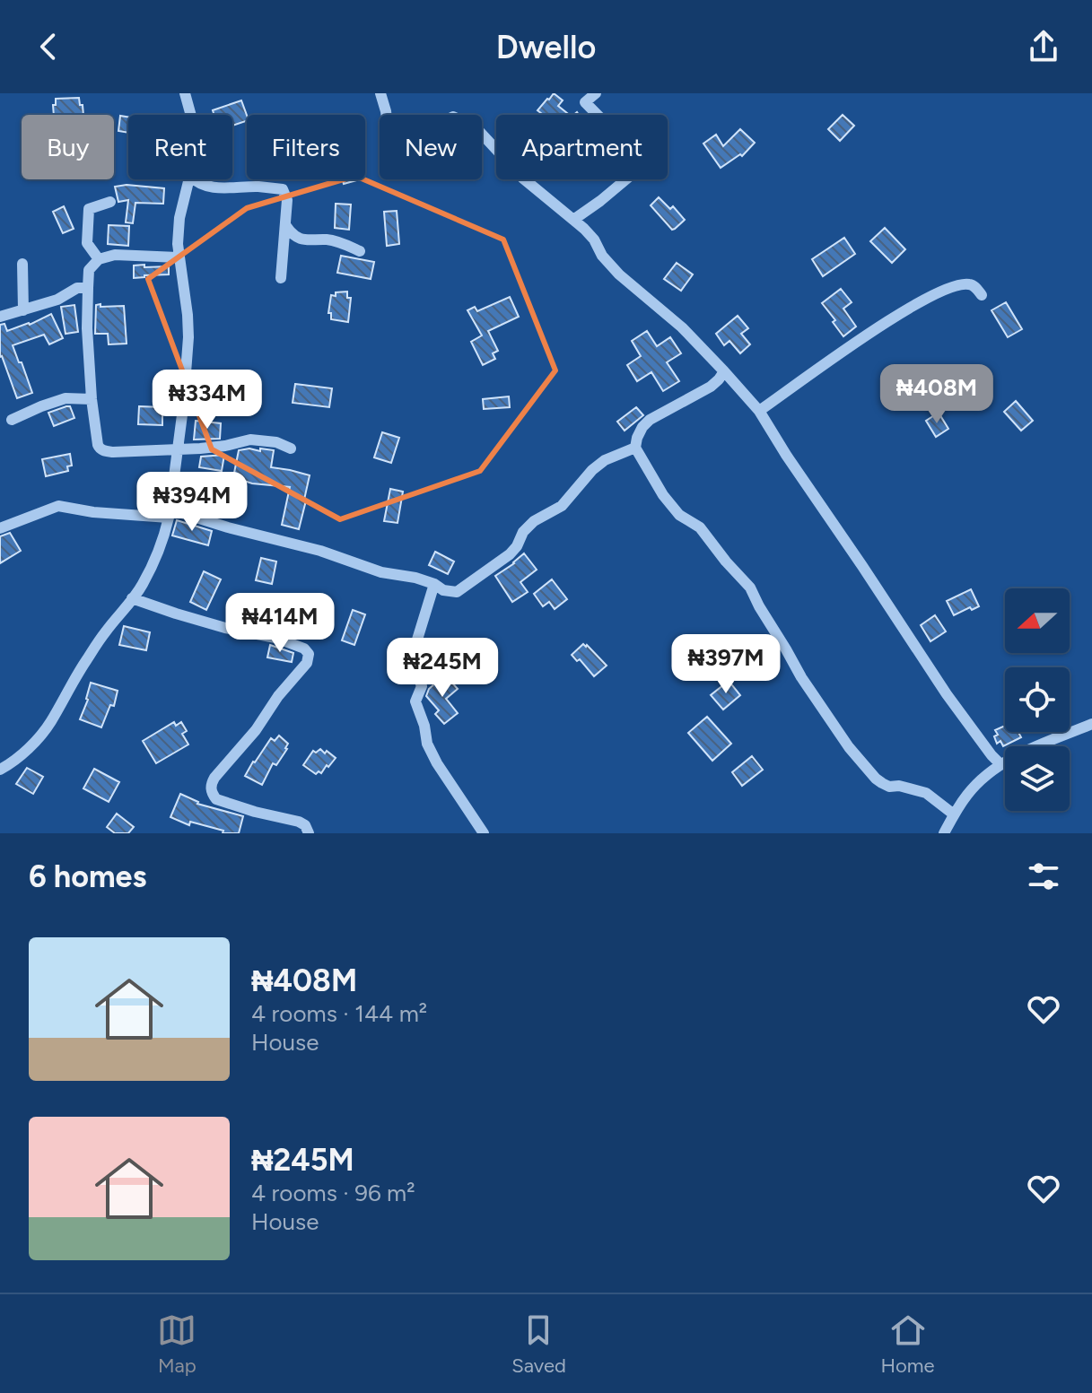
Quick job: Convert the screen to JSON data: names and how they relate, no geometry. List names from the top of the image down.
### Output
{
  "north": "left",
  "page": {
    "header": "Dwello",
    "chip": [
      "Buy",
      "Rent",
      "Filters",
      "New",
      "Apartment"
    ],
    "price": [
      "₦408M",
      "₦334M",
      "₦394M",
      "₦414M",
      "₦397M",
      "₦245M"
    ],
    "heading": "6 homes",
    "list": [
      {
        "name": "₦408M",
        "note": "4 rooms · 144 m² · House"
      },
      {
        "name": "₦245M",
        "note": "4 rooms · 96 m² · House"
      }
    ],
    "tabs": ["Map", "Saved", "Home"]
  }
}
